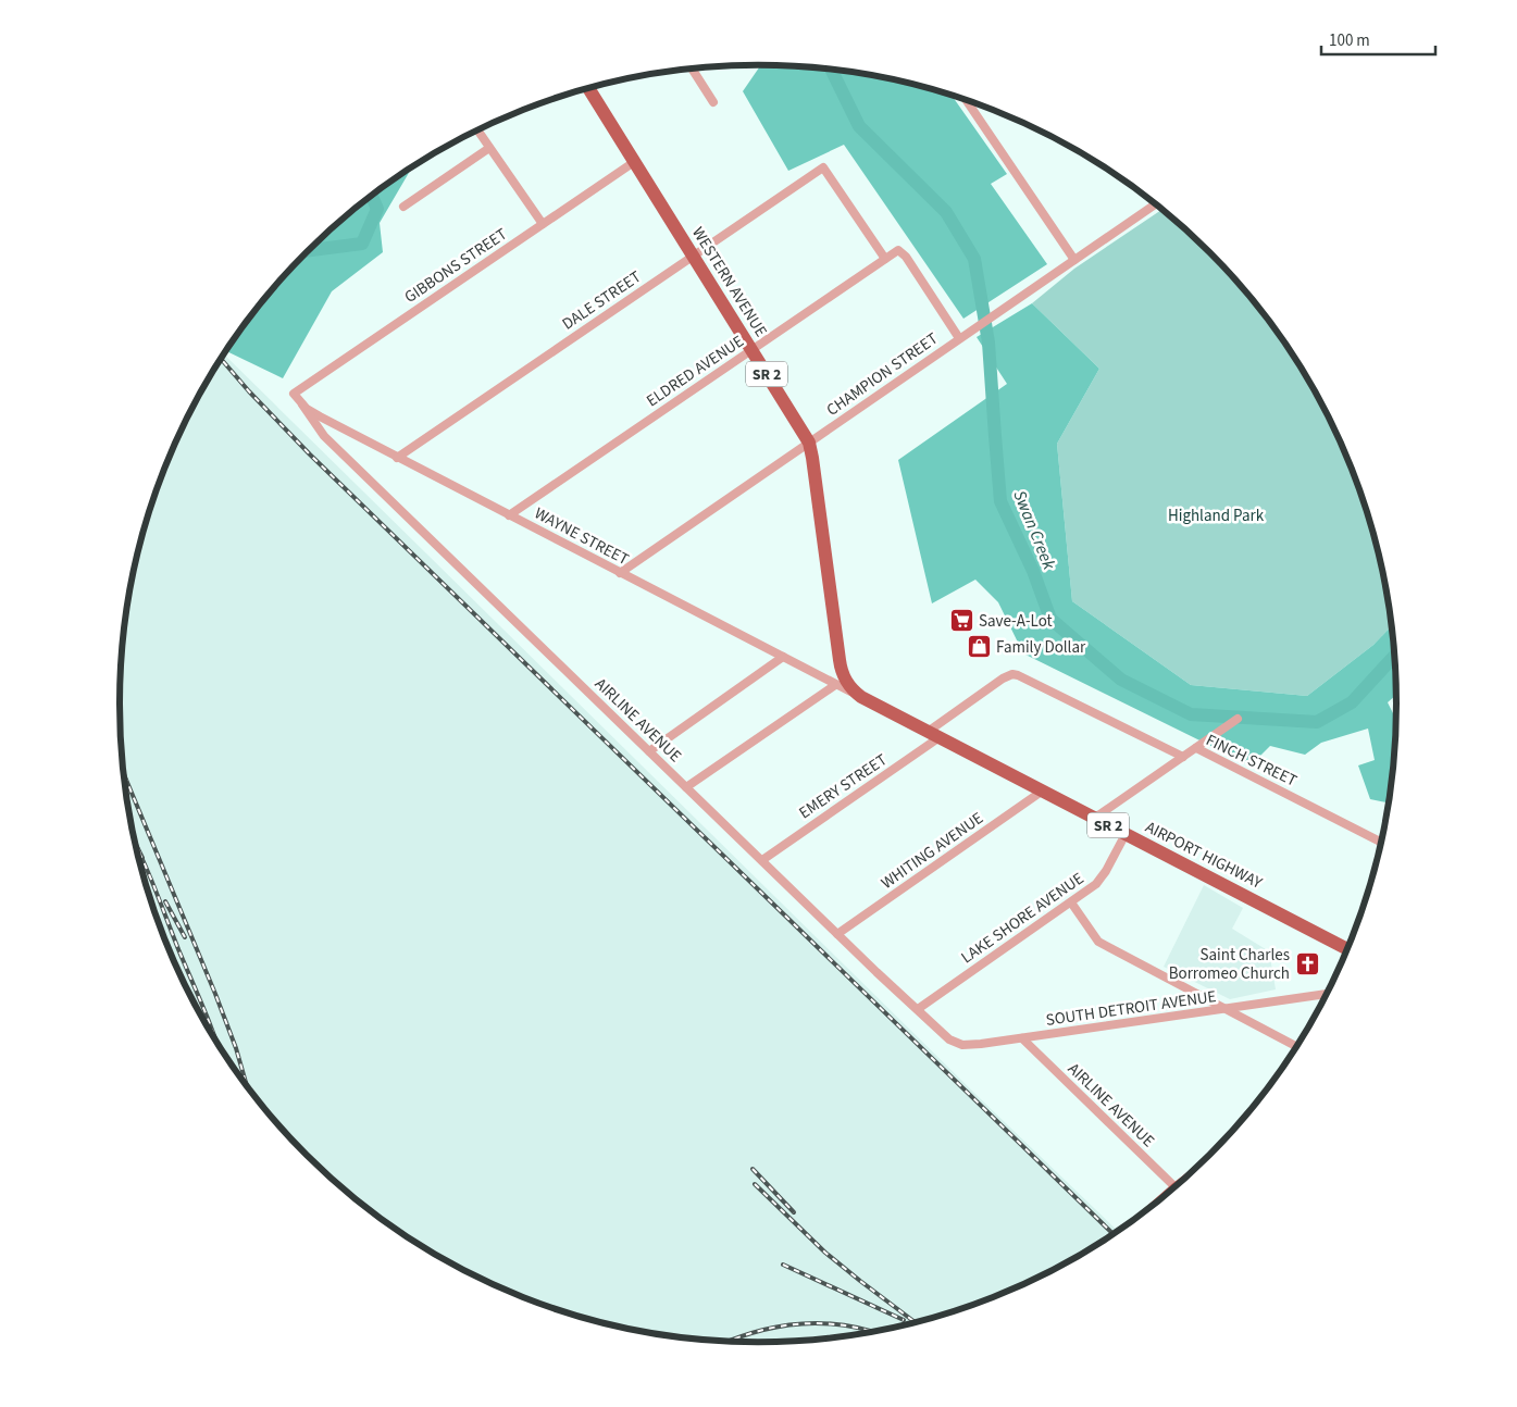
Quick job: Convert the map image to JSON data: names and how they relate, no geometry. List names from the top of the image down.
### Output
{
  "streets": {
    "main road": ["WESTERN AVENUE", "SR 2", "AIRPORT HIGHWAY"],
    "street": [
      "GIBBONS STREET",
      "DALE STREET",
      "ELDRED AVENUE",
      "CHAMPION STREET",
      "WAYNE STREET",
      "AIRLINE AVENUE",
      "FINCH STREET",
      "EMERY STREET",
      "WHITING AVENUE",
      "LAKE SHORE AVENUE",
      "SOUTH DETROIT AVENUE"
    ]
  },
  "crossings": [
    ["GIBBONS STREET", "WESTERN AVENUE"],
    ["GIBBONS STREET", "WAYNE STREET"],
    ["WESTERN AVENUE", "DALE STREET"],
    ["WESTERN AVENUE", "ELDRED AVENUE"],
    ["WESTERN AVENUE", "CHAMPION STREET"],
    ["WESTERN AVENUE", "WAYNE STREET"],
    ["WESTERN AVENUE", "AIRPORT HIGHWAY"],
    ["DALE STREET", "ELDRED AVENUE"],
    ["DALE STREET", "WAYNE STREET"],
    ["ELDRED AVENUE", "CHAMPION STREET"],
    ["ELDRED AVENUE", "WAYNE STREET"],
    ["CHAMPION STREET", "WAYNE STREET"],
    ["WAYNE STREET", "AIRLINE AVENUE"],
    ["WAYNE STREET", "AIRPORT HIGHWAY"],
    ["AIRLINE AVENUE", "EMERY STREET"],
    ["AIRLINE AVENUE", "WHITING AVENUE"],
    ["AIRLINE AVENUE", "LAKE SHORE AVENUE"],
    ["AIRLINE AVENUE", "SOUTH DETROIT AVENUE"],
    ["FINCH STREET", "EMERY STREET"],
    ["EMERY STREET", "AIRPORT HIGHWAY"],
    ["WHITING AVENUE", "AIRPORT HIGHWAY"],
    ["AIRPORT HIGHWAY", "LAKE SHORE AVENUE"]
  ],
  "water": ["Swan Creek"],
  "parks": ["Highland Park"],
  "places": {
    "supermarket": ["Save-A-Lot"],
    "shop": ["Family Dollar"],
    "church": ["Saint Charles Borromeo Church"]
  },
  "scale_bar": "100 m"
}
